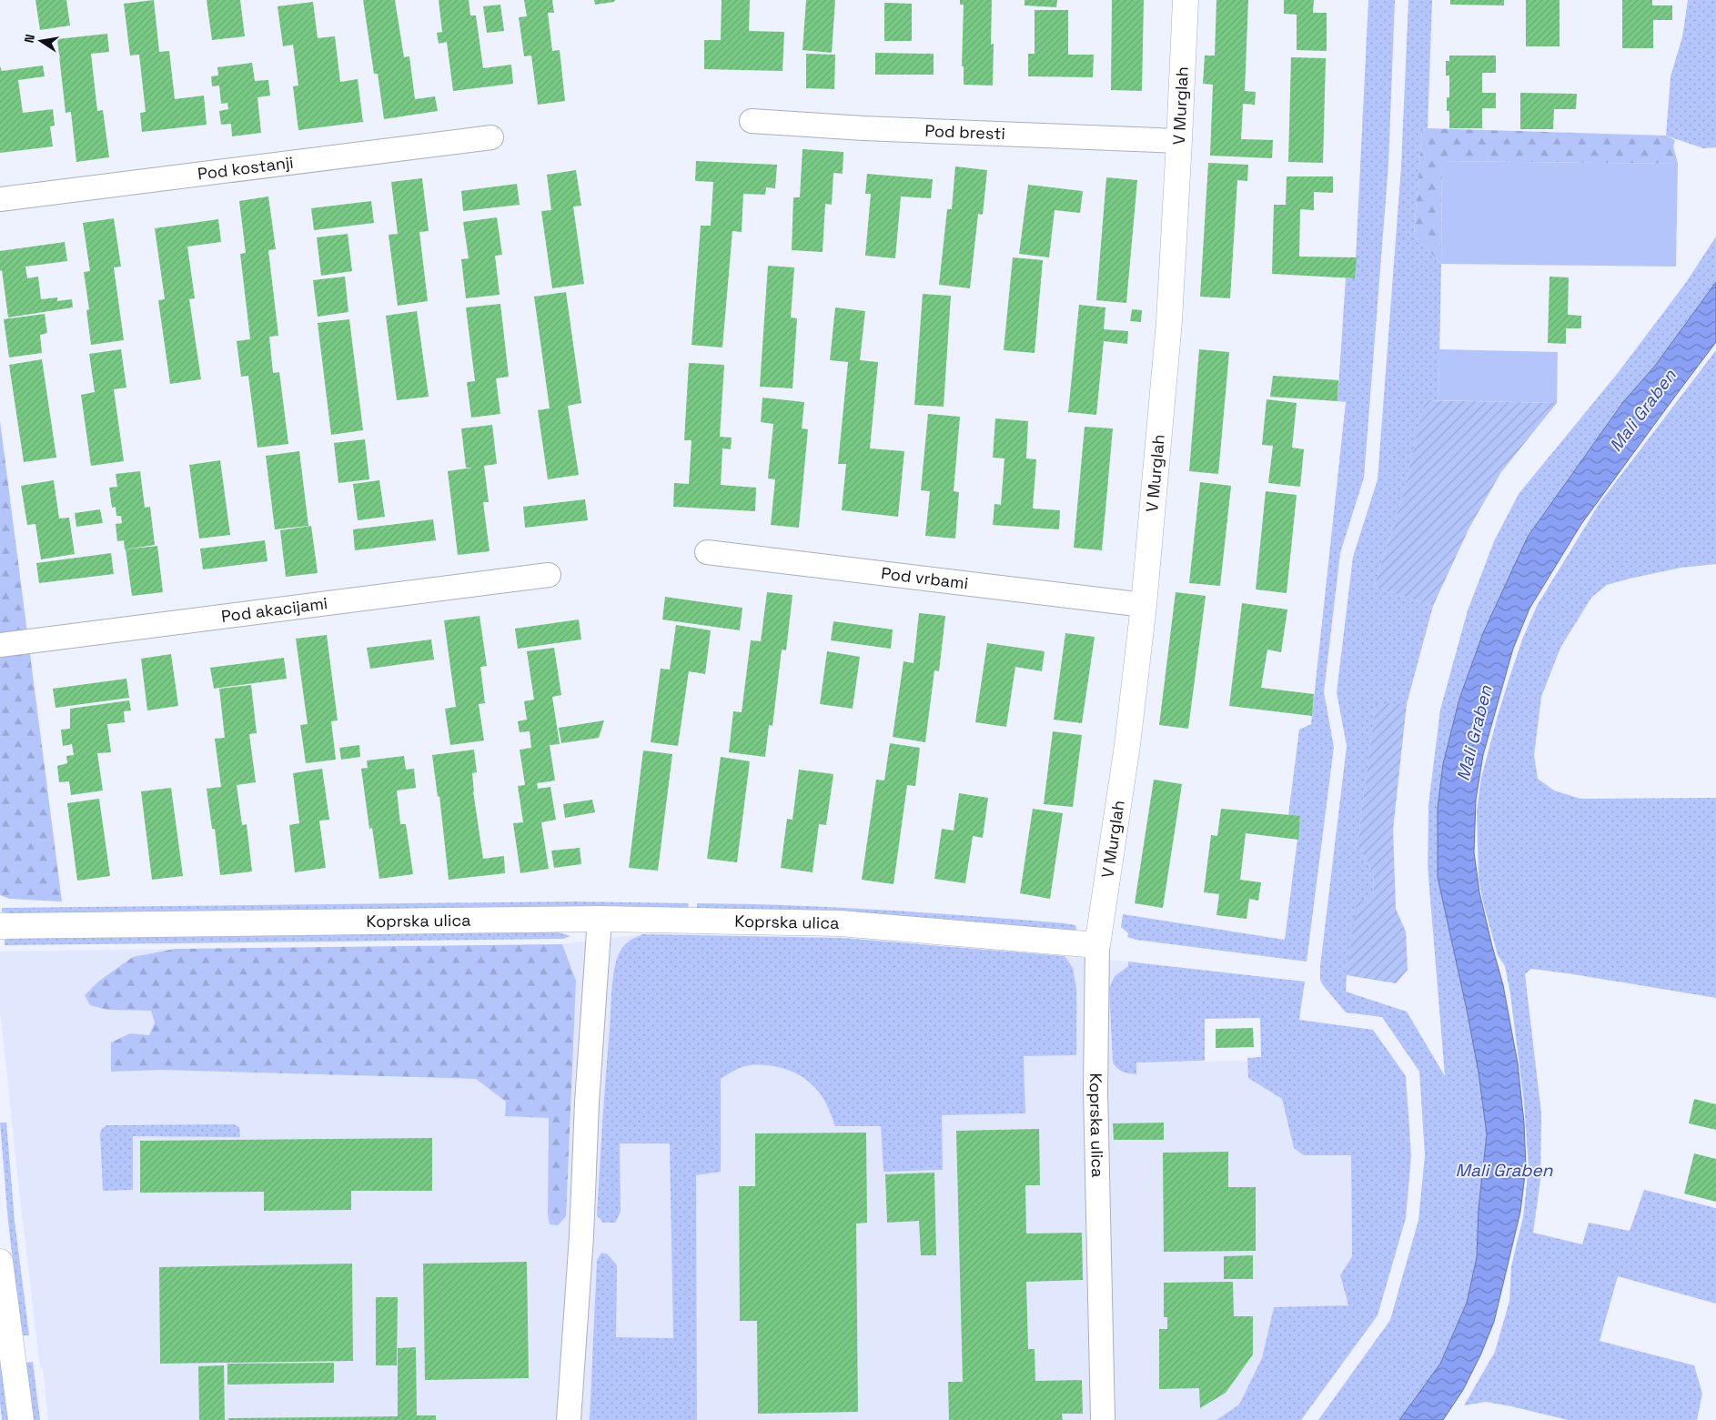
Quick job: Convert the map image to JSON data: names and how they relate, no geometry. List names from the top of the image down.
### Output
{
  "streets": {
    "street": [
      "V Murglah",
      "Pod bresti",
      "Pod kostanji",
      "Pod vrbami",
      "Pod akacijami",
      "Koprska ulica"
    ]
  },
  "crossings": [
    ["V Murglah", "Pod bresti"],
    ["V Murglah", "Pod vrbami"],
    ["V Murglah", "Koprska ulica"]
  ],
  "water": ["Mali Graben"],
  "north": "left"
}
